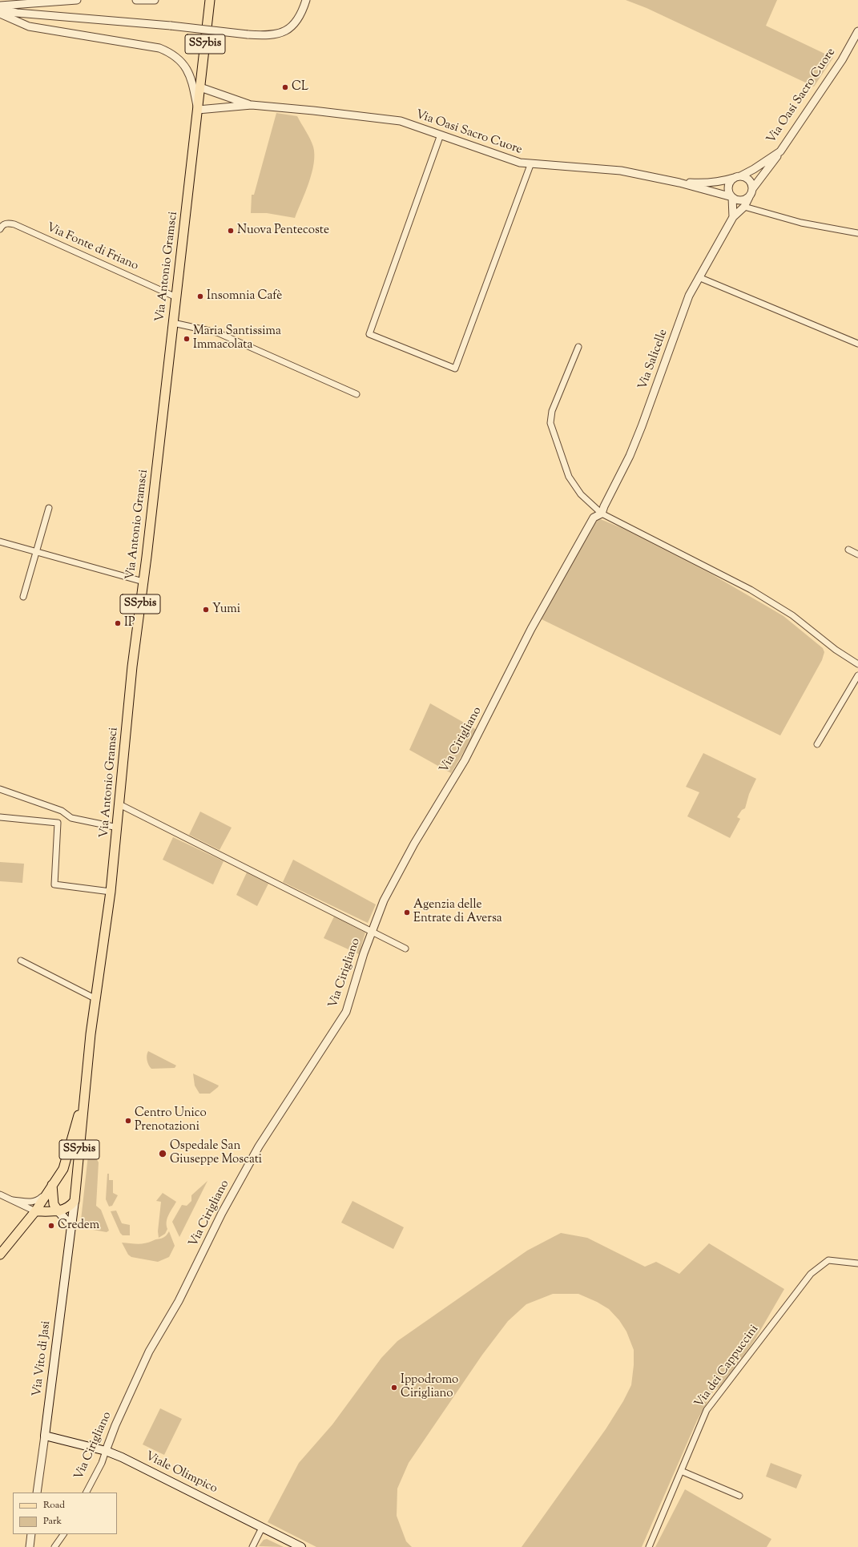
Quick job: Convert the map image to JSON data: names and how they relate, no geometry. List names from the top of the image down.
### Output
{
  "streets": {
    "main road": [
      "SS7bis",
      "Via Antonio Gramsci",
      "Via Vito di Jasi",
      "Viale Olimpico"
    ],
    "street": [
      "Via Oasi Sacro Cuore",
      "Via Fonte di Friano",
      "Via Salicelle",
      "Via Cirigliano",
      "Via dei Cappuccini"
    ]
  },
  "crossings": [
    ["SS7bis", "Via Oasi Sacro Cuore"],
    ["SS7bis", "Via Antonio Gramsci"],
    ["Via Oasi Sacro Cuore", "Via Antonio Gramsci"],
    ["Via Fonte di Friano", "Via Antonio Gramsci"],
    ["Via Antonio Gramsci", "Via Vito di Jasi"],
    ["Via Salicelle", "Via Cirigliano"],
    ["Via Cirigliano", "Viale Olimpico"],
    ["Via Vito di Jasi", "Viale Olimpico"]
  ],
  "places": [
    "CL",
    "Nuova Pentecoste",
    "Insomnia Cafè",
    "Maria Santissima Immacolata",
    "Yumi",
    "IP",
    "Agenzia delle Entrate di Aversa",
    "Centro Unico Prenotazioni",
    "Ospedale San Giuseppe Moscati",
    "Credem",
    "Ippodromo Cirigliano"
  ],
  "legend": ["Road", "Park"]
}
